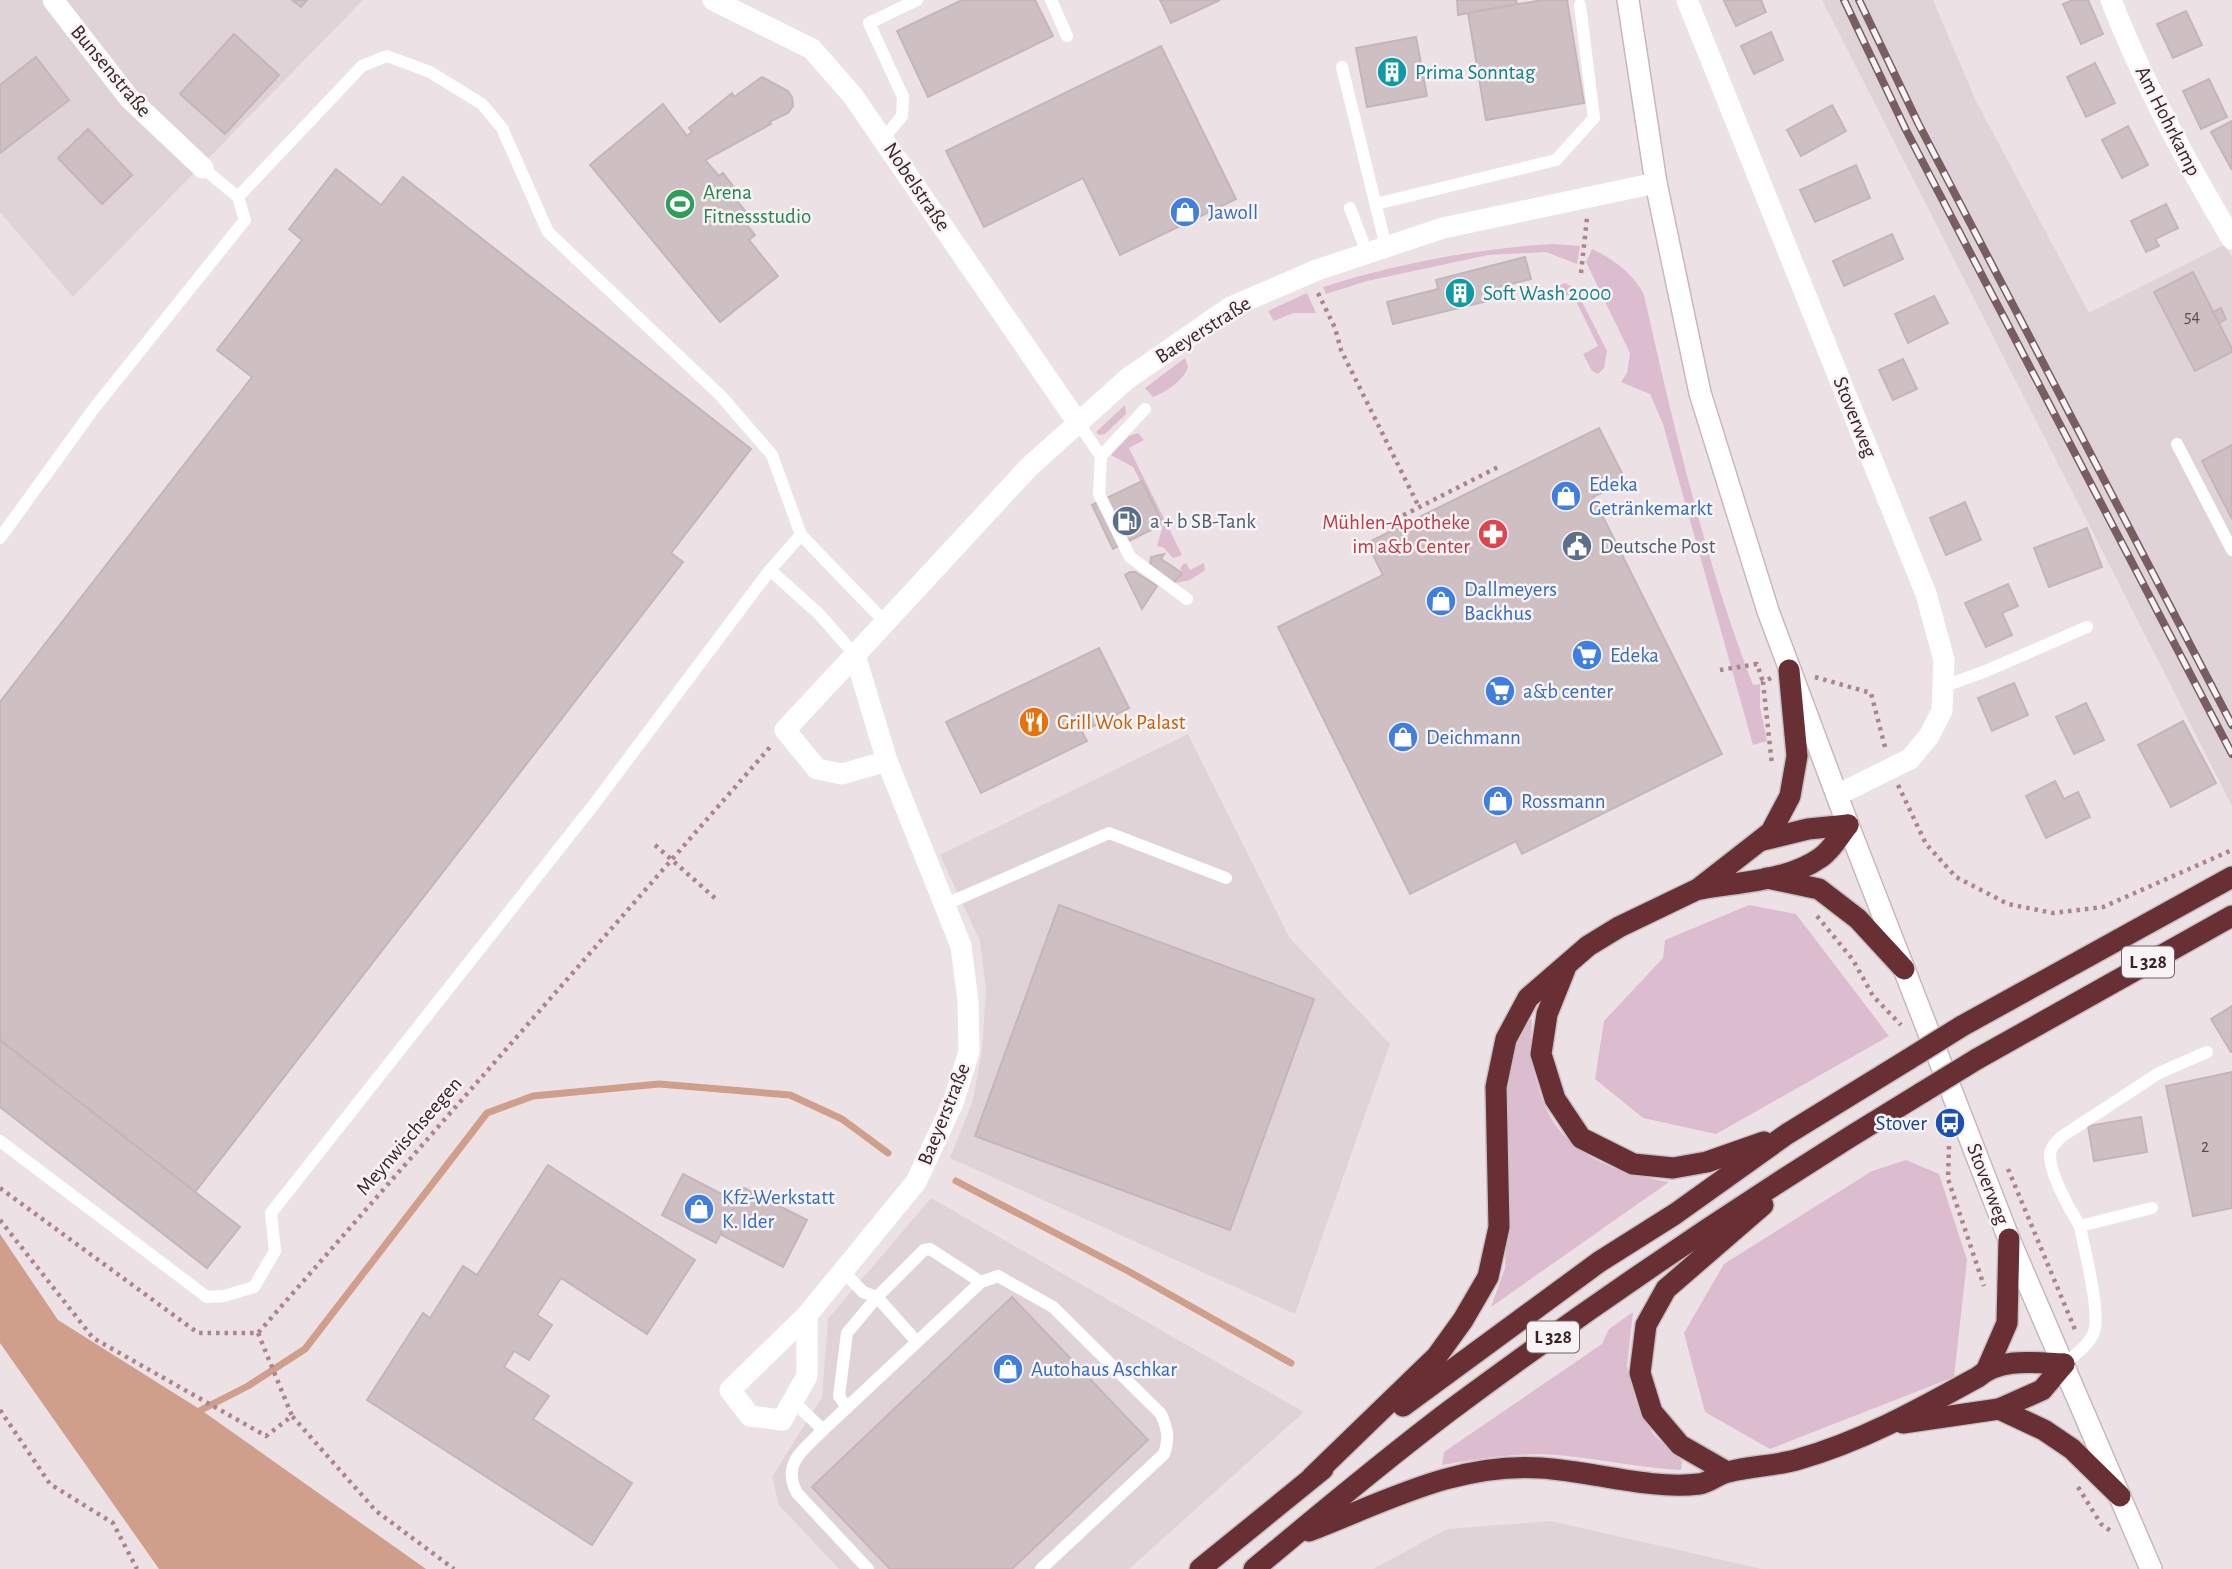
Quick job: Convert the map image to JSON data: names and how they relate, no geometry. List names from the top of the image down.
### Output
{
  "streets": {
    "highway": ["L 328"],
    "street": [
      "Bunsenstraße",
      "Am Hohrkamp",
      "Nobelstraße",
      "Baeyerstraße",
      "Stoverweg"
    ],
    "path": ["Meynwischseegen"]
  },
  "crossings": [
    ["Nobelstraße", "Baeyerstraße"],
    ["Baeyerstraße", "Stoverweg"],
    ["Baeyerstraße", "Meynwischseegen"]
  ],
  "places": {
    "building": ["Prima Sonntag", "Soft Wash 2000"],
    "sports": ["Arena Fitnessstudio"],
    "shop": [
      "Jawoll",
      "Edeka Getränkemarkt",
      "Dallmeyers Backhus",
      "Deichmann",
      "Rossmann",
      "Kfz-Werkstatt K. Ider",
      "Autohaus Aschkar"
    ],
    "fuel station": ["a + b SB-Tank"],
    "pharmacy": ["Mühlen-Apotheke im a&b Center"],
    "public building": ["Deutsche Post"],
    "supermarket": ["Edeka", "a&b center"],
    "restaurant": ["Grill Wok Palast"],
    "bus stop": ["Stover"]
  },
  "house_numbers": ["54", "2"]
}
